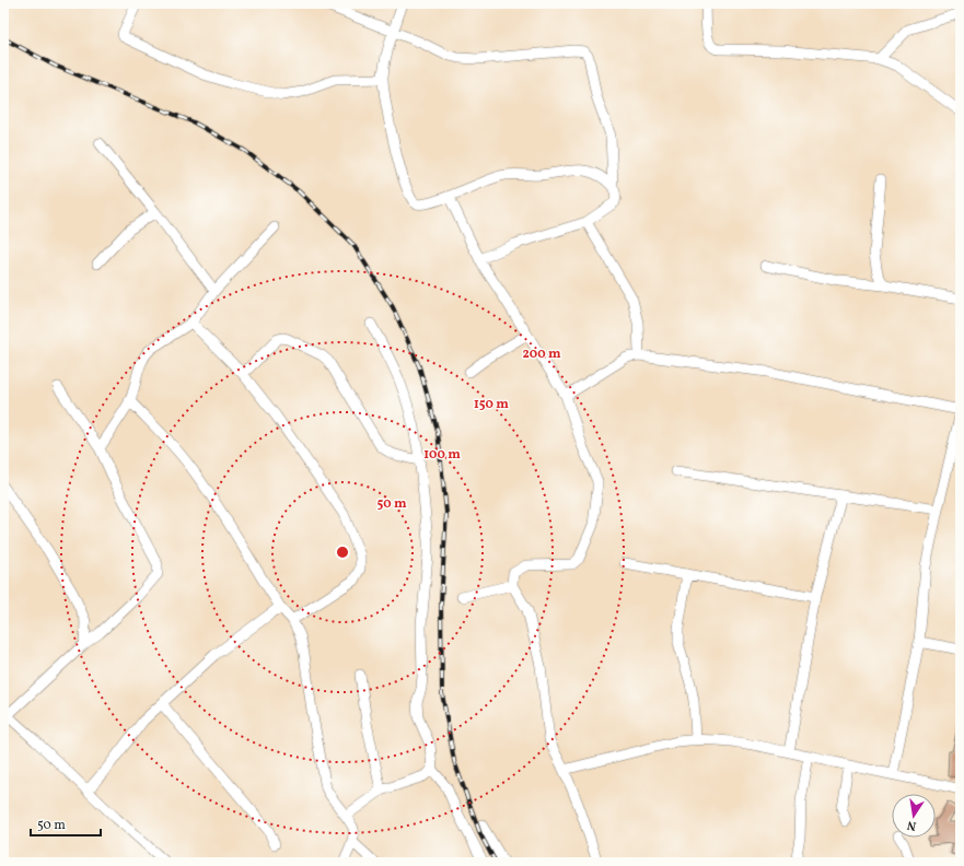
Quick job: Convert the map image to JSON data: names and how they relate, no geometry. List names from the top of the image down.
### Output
{
  "scale_bar": "50 m",
  "north": "bottom",
  "rings": [
    "200 m",
    "150 m",
    "100 m",
    "50 m"
  ]
}
